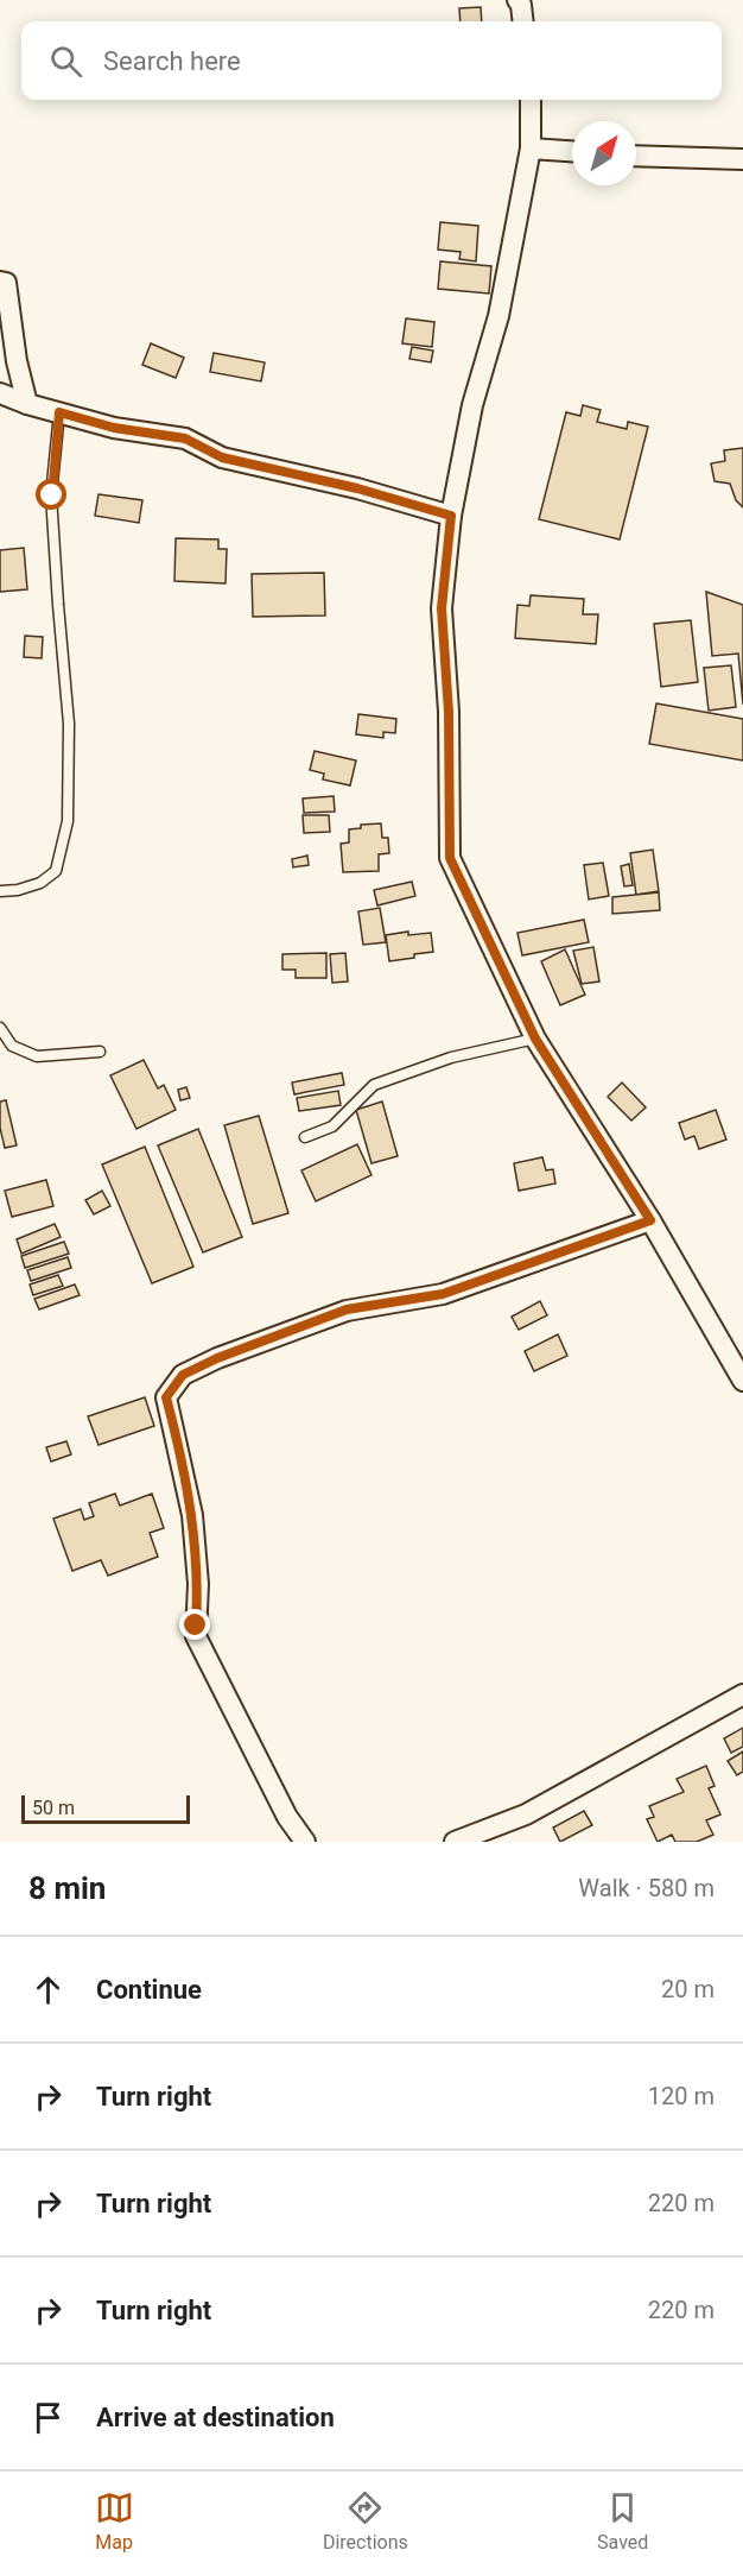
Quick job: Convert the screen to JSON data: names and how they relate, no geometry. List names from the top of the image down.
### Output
{
  "scale_bar": "50 m",
  "north": "top right",
  "page": {
    "search": "Search here",
    "scale": "50 m",
    "heading": ["8 min", "Walk · 580 m"],
    "list": [
      ["Continue", "20 m"],
      ["Turn right", "120 m"],
      ["Turn right", "220 m"],
      ["Turn right", "220 m"],
      "Arrive at destination"
    ],
    "nav": ["Map", "Directions", "Saved"]
  }
}
